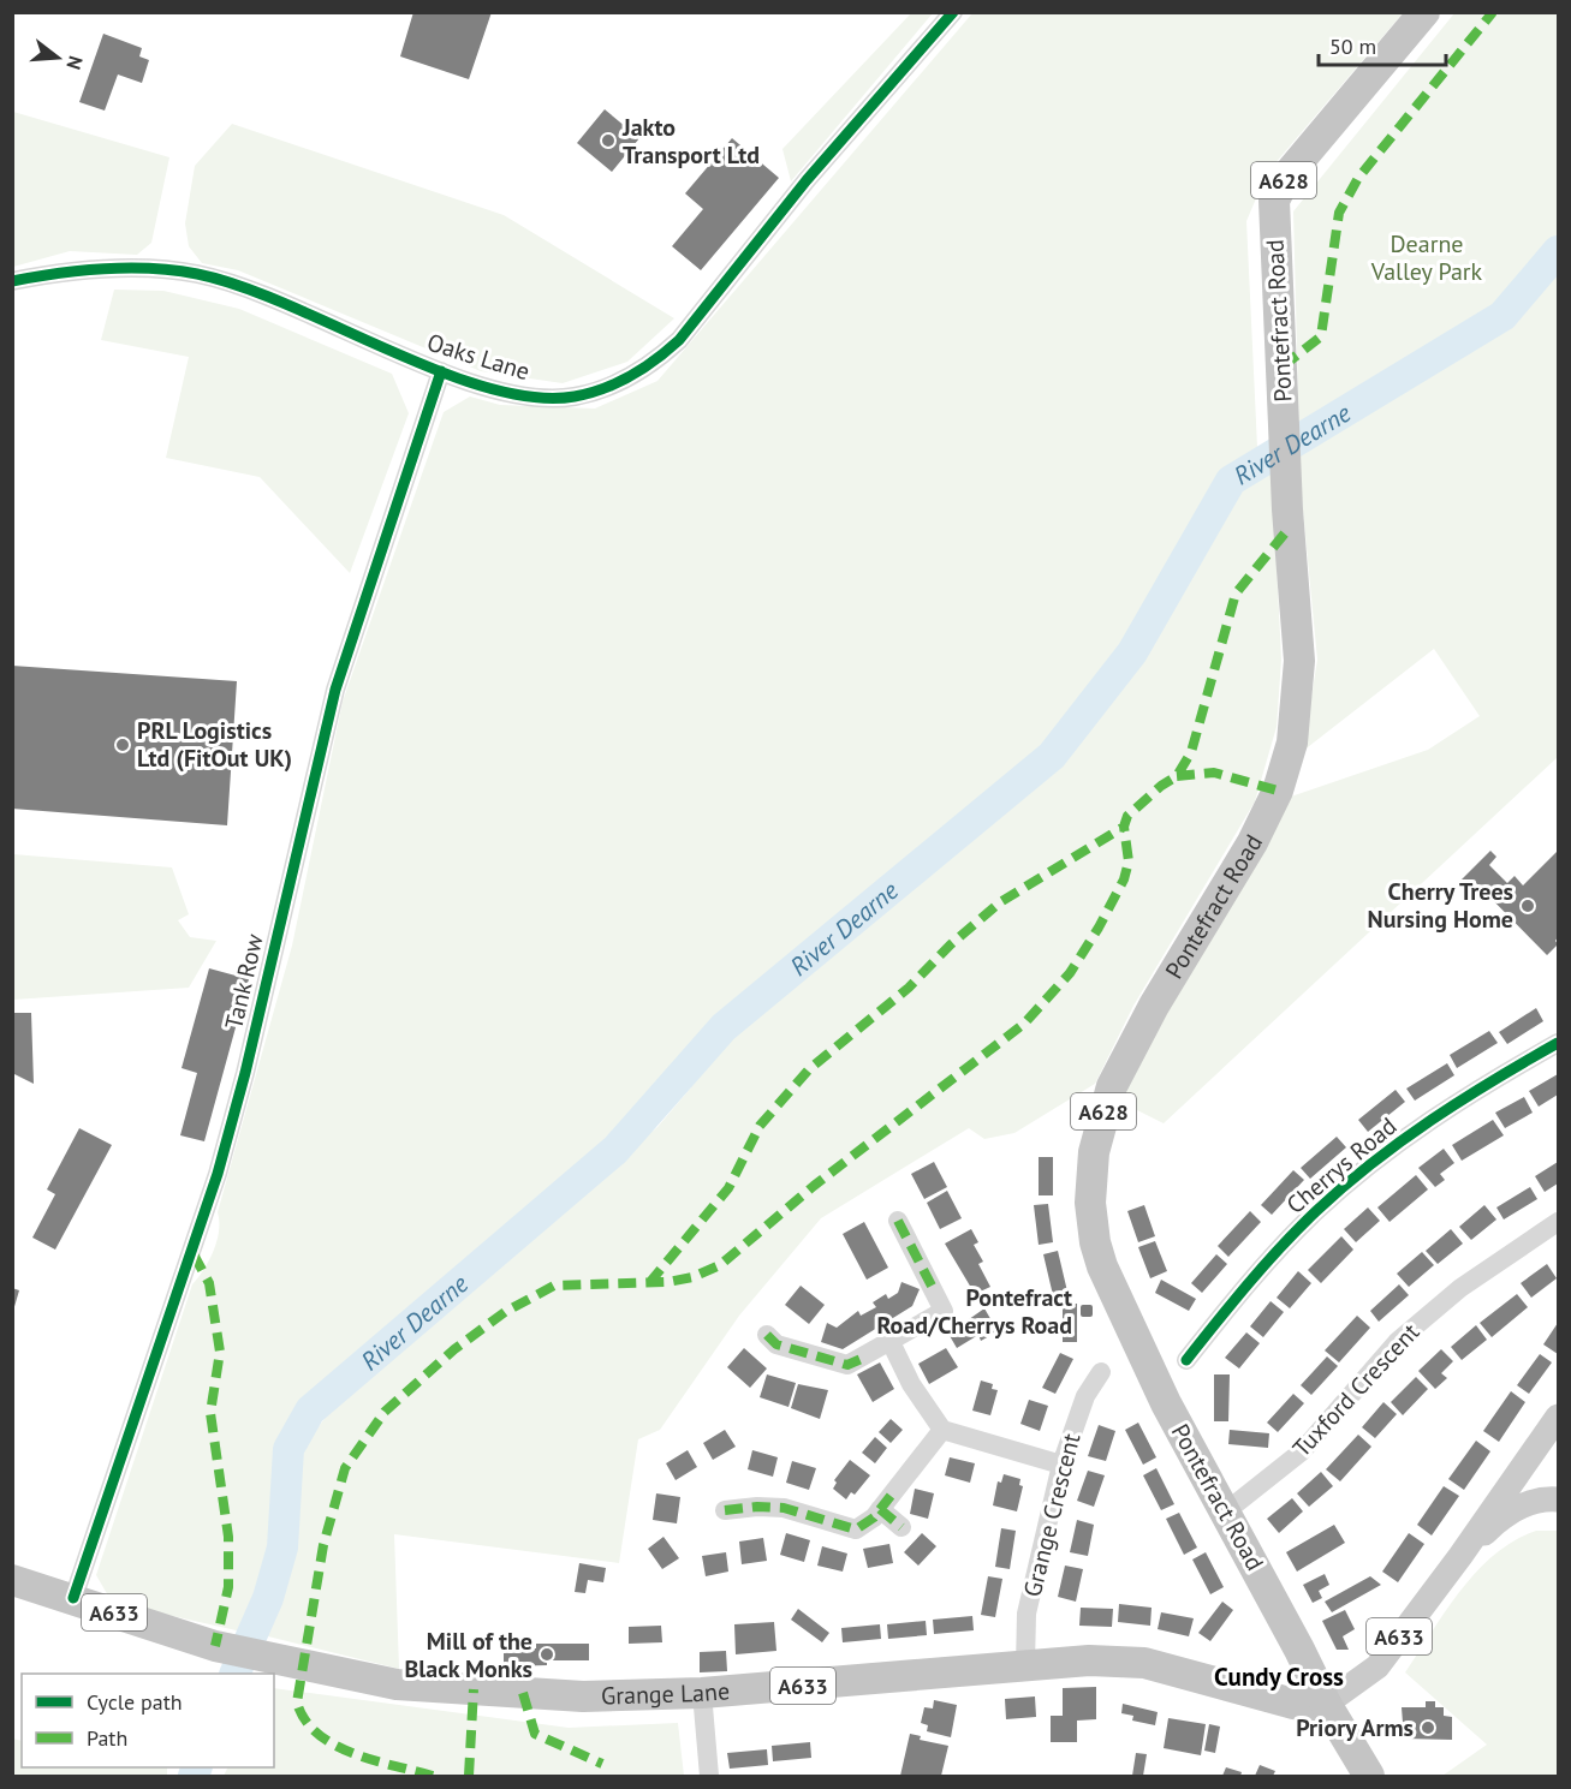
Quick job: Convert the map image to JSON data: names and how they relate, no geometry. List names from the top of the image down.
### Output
{
  "streets": {
    "highway": [
      "A628",
      "Pontefract Road",
      "A633",
      "Grange Lane"
    ],
    "street": [
      "Oaks Lane",
      "Tank Row",
      "Cherrys Road",
      "Tuxford Crescent",
      "Grange Crescent"
    ]
  },
  "crossings": [
    ["Pontefract Road", "Tuxford Crescent"],
    ["Pontefract Road", "A633"],
    ["Pontefract Road", "Grange Lane"],
    ["Oaks Lane", "Tank Row"],
    ["Tank Row", "Grange Lane"],
    ["Grange Crescent", "Grange Lane"],
    ["A633", "Grange Lane"]
  ],
  "districts": ["Cundy Cross"],
  "water": ["River Dearne"],
  "parks": ["Dearne Valley Park"],
  "places": {
    "other": [
      "Jakto Transport Ltd",
      "PRL Logistics Ltd (FitOut UK)",
      "Cherry Trees Nursing Home",
      "Mill of the Black Monks",
      "Priory Arms"
    ],
    "transit": ["Pontefract Road/Cherrys Road"]
  },
  "legend": ["Cycle path", "Path"],
  "scale_bar": "50 m",
  "north": "right"
}
